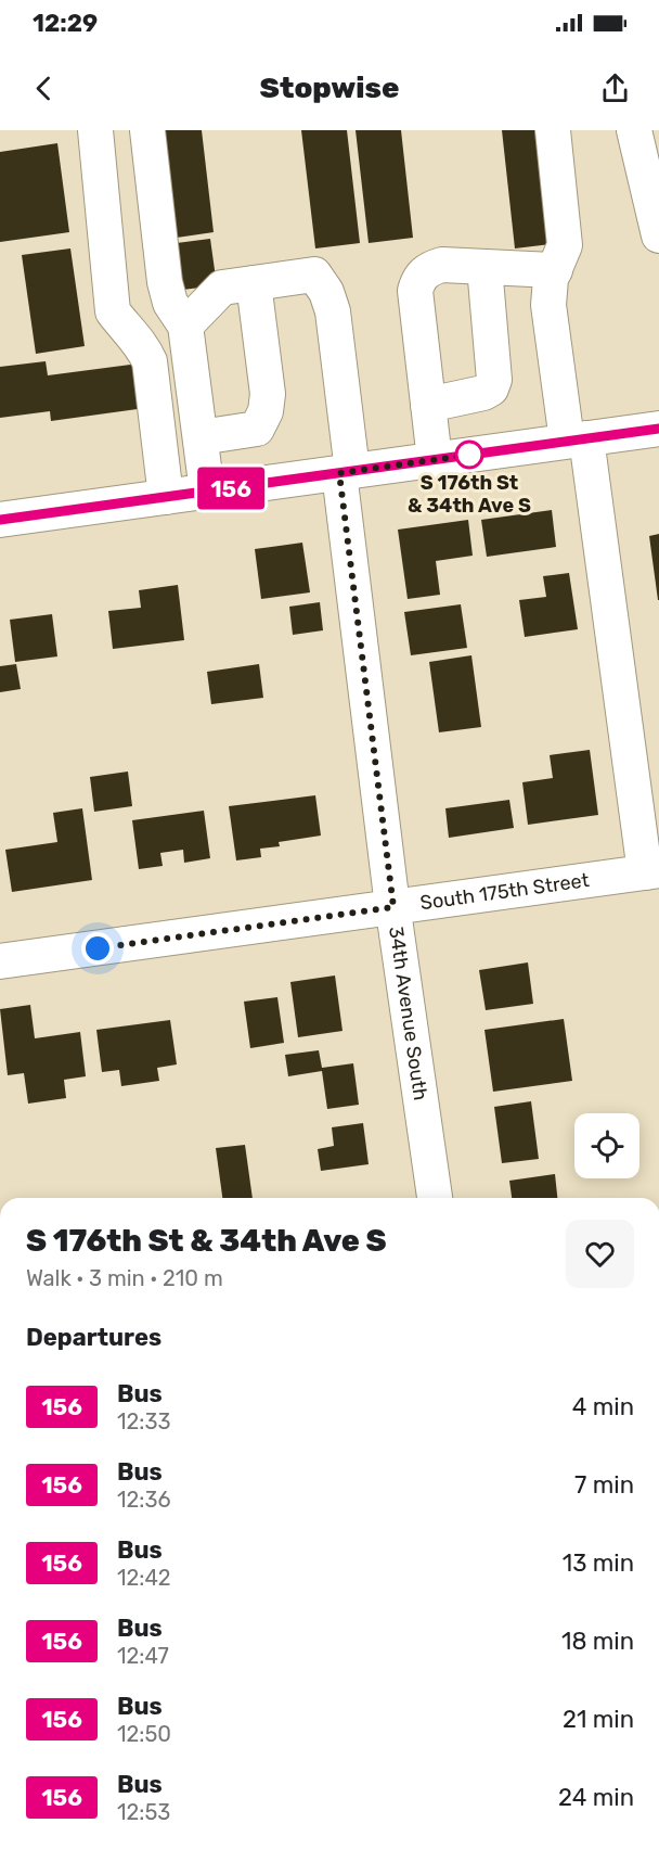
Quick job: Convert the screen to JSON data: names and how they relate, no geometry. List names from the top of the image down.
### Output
{
  "streets": {
    "street": ["South 175th Street", "34th Avenue South"]
  },
  "crossings": [
    ["South 175th Street", "34th Avenue South"]
  ],
  "places": ["S 176th St & 34th Ave S"],
  "lines": ["bus line 156"],
  "page": {
    "status": "12:29",
    "header": "Stopwise",
    "on_map": "156",
    "heading": [
      ["S 176th St & 34th Ave S", "Walk · 3 min · 210 m"],
      "Departures"
    ],
    "list": [
      {
        "mark": "156",
        "name": "Bus",
        "note": "12:33",
        "value": "4 min"
      },
      {
        "mark": "156",
        "name": "Bus",
        "note": "12:36",
        "value": "7 min"
      },
      {
        "mark": "156",
        "name": "Bus",
        "note": "12:42",
        "value": "13 min"
      },
      {
        "mark": "156",
        "name": "Bus",
        "note": "12:47",
        "value": "18 min"
      },
      {
        "mark": "156",
        "name": "Bus",
        "note": "12:50",
        "value": "21 min"
      },
      {
        "mark": "156",
        "name": "Bus",
        "note": "12:53",
        "value": "24 min"
      }
    ]
  }
}
